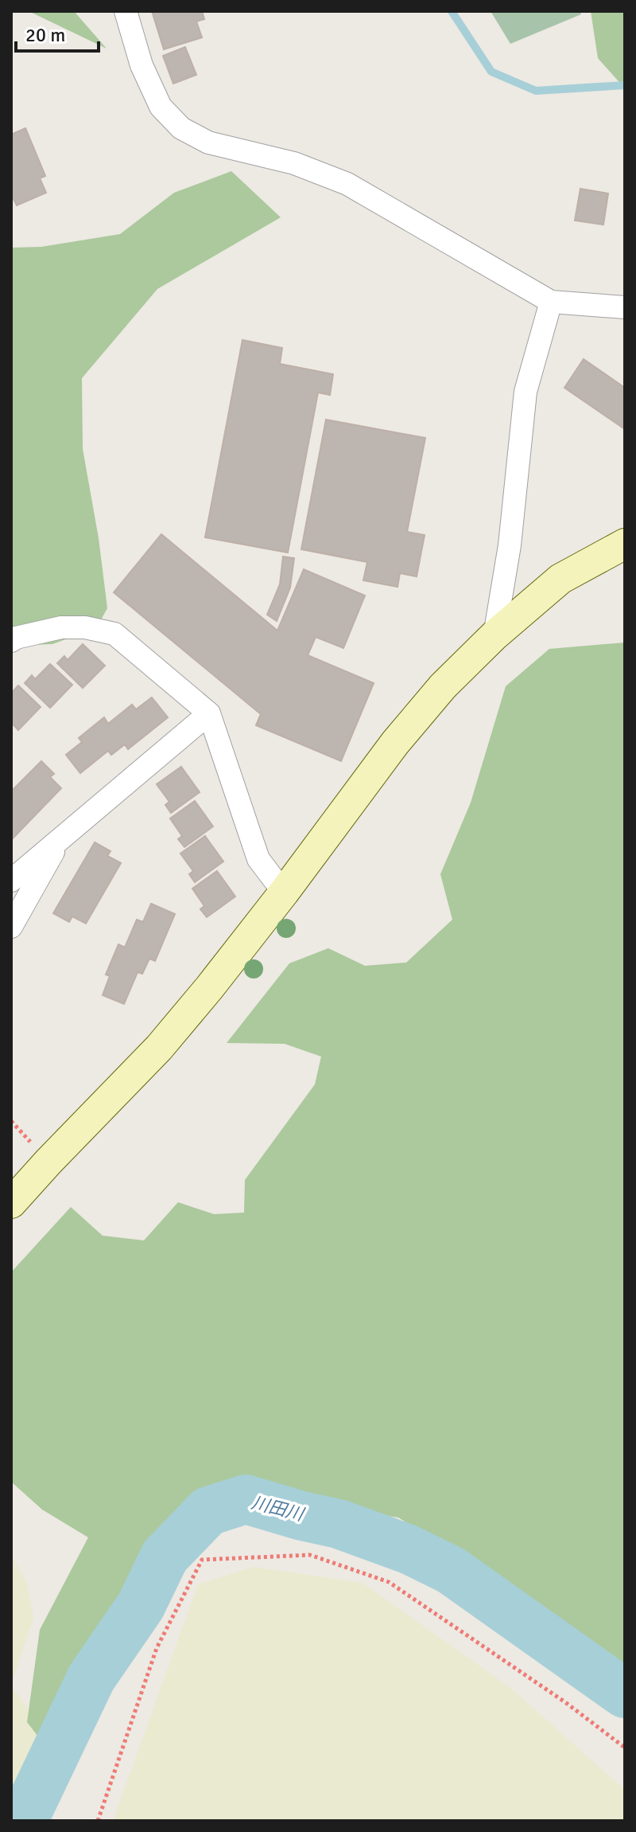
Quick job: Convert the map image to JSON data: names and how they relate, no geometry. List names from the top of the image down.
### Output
{
  "water": ["川田川"],
  "scale_bar": "20 m"
}
